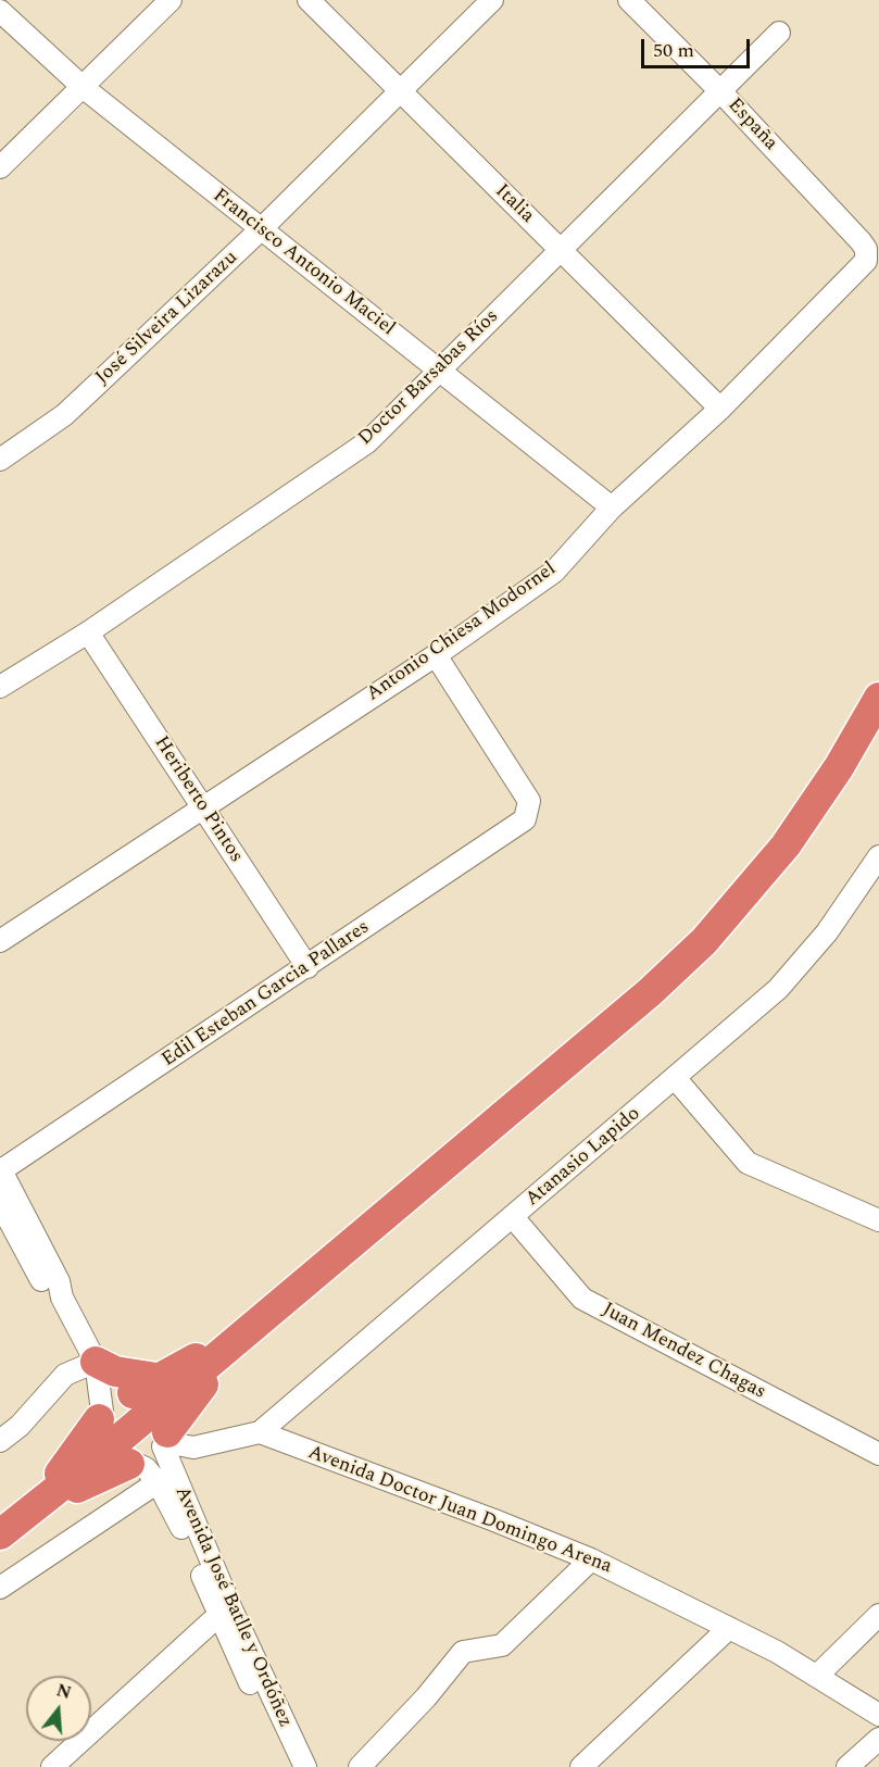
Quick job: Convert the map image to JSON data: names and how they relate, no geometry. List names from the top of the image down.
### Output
{
  "streets": {
    "street": [
      "España",
      "Italia",
      "Francisco Antonio Maciel",
      "José Silveira Lizarazu",
      "Doctor Barsabas Ríos",
      "Antonio Chiesa Modornel",
      "Heriberto Pintos",
      "Edil Esteban Garcia Pallares",
      "Atanasio Lapido",
      "Juan Mendez Chagas",
      "Avenida Doctor Juan Domingo Arena",
      "Avenida José Batlle y Ordóñez"
    ]
  },
  "crossings": [
    ["España", "Doctor Barsabas Ríos"],
    ["España", "Antonio Chiesa Modornel"],
    ["Italia", "José Silveira Lizarazu"],
    ["Italia", "Doctor Barsabas Ríos"],
    ["Italia", "Antonio Chiesa Modornel"],
    ["Francisco Antonio Maciel", "José Silveira Lizarazu"],
    ["Francisco Antonio Maciel", "Doctor Barsabas Ríos"],
    ["Francisco Antonio Maciel", "Antonio Chiesa Modornel"],
    ["Doctor Barsabas Ríos", "Heriberto Pintos"],
    ["Antonio Chiesa Modornel", "Heriberto Pintos"],
    ["Antonio Chiesa Modornel", "Edil Esteban Garcia Pallares"],
    ["Heriberto Pintos", "Edil Esteban Garcia Pallares"],
    ["Atanasio Lapido", "Juan Mendez Chagas"],
    ["Atanasio Lapido", "Avenida Doctor Juan Domingo Arena"]
  ],
  "scale_bar": "50 m",
  "north": "top"
}
